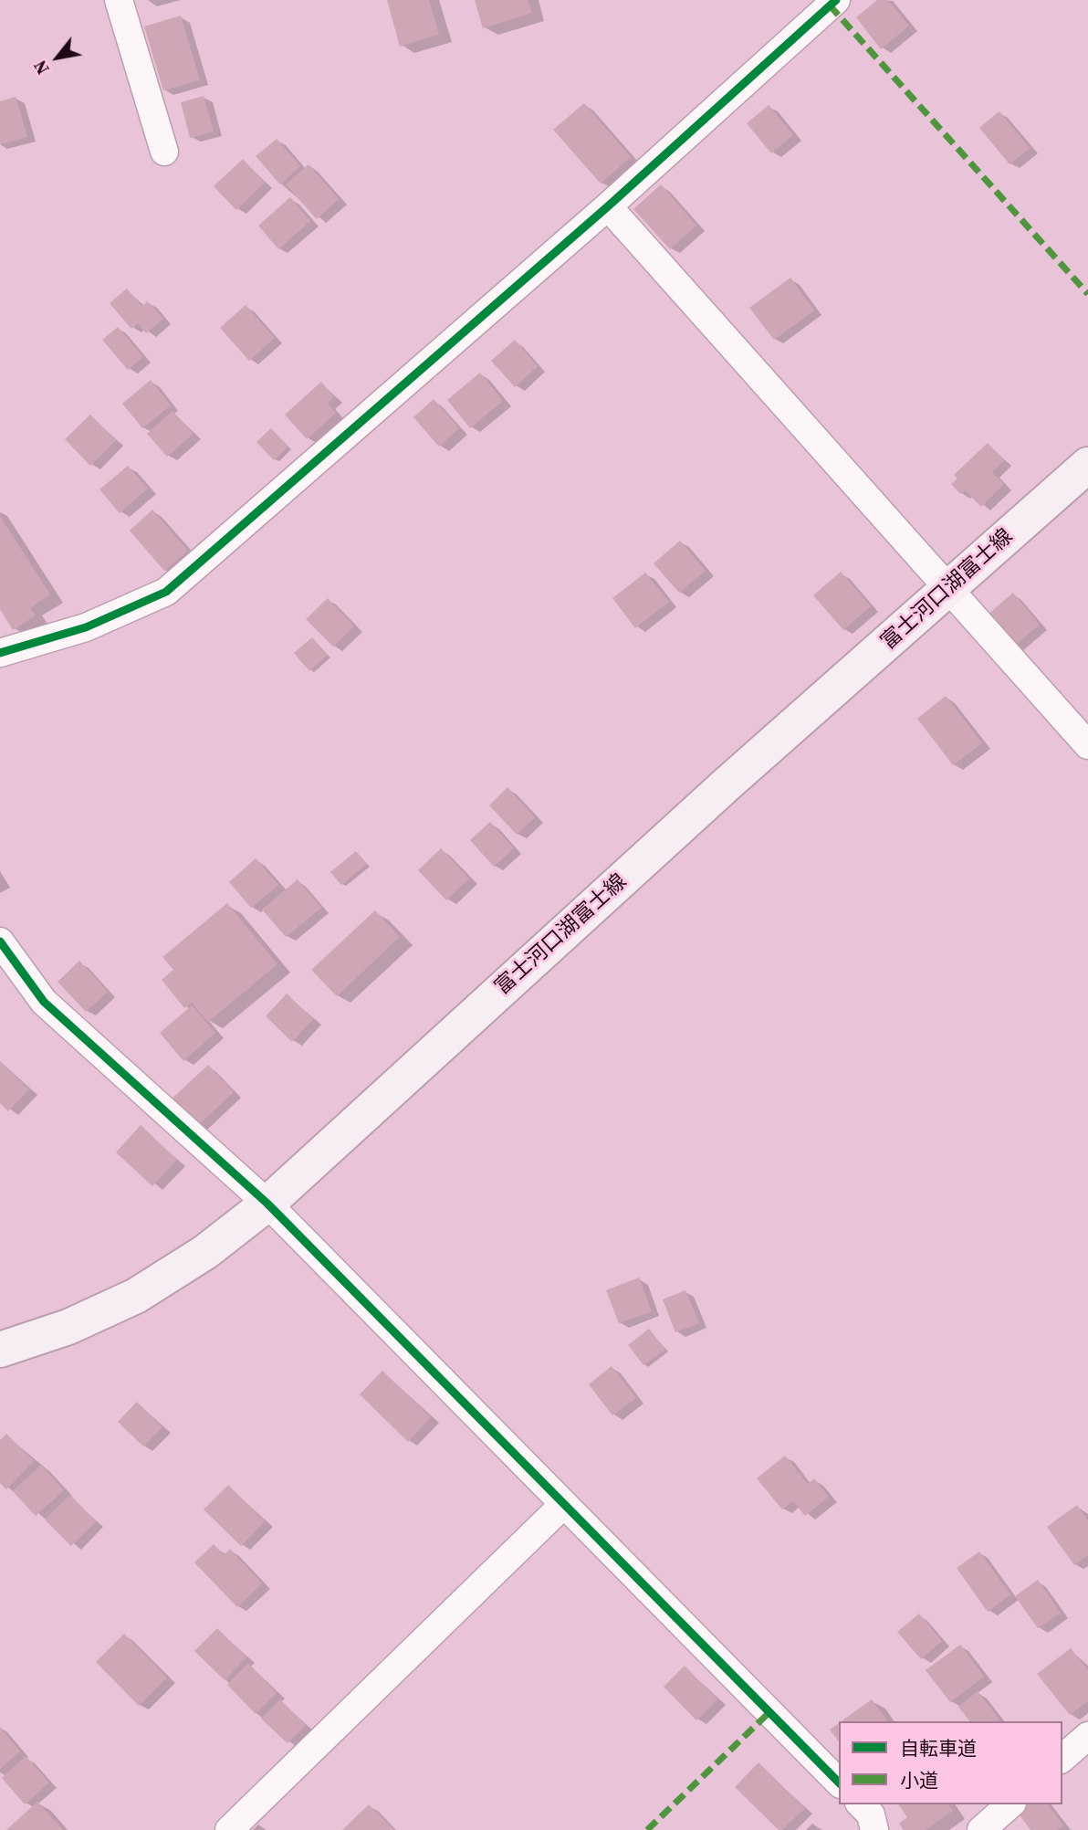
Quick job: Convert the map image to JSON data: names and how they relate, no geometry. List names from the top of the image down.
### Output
{
  "streets": {
    "main road": ["富士河口湖富士線"]
  },
  "legend": ["自転車道", "小道"],
  "north": "bottom left"
}
